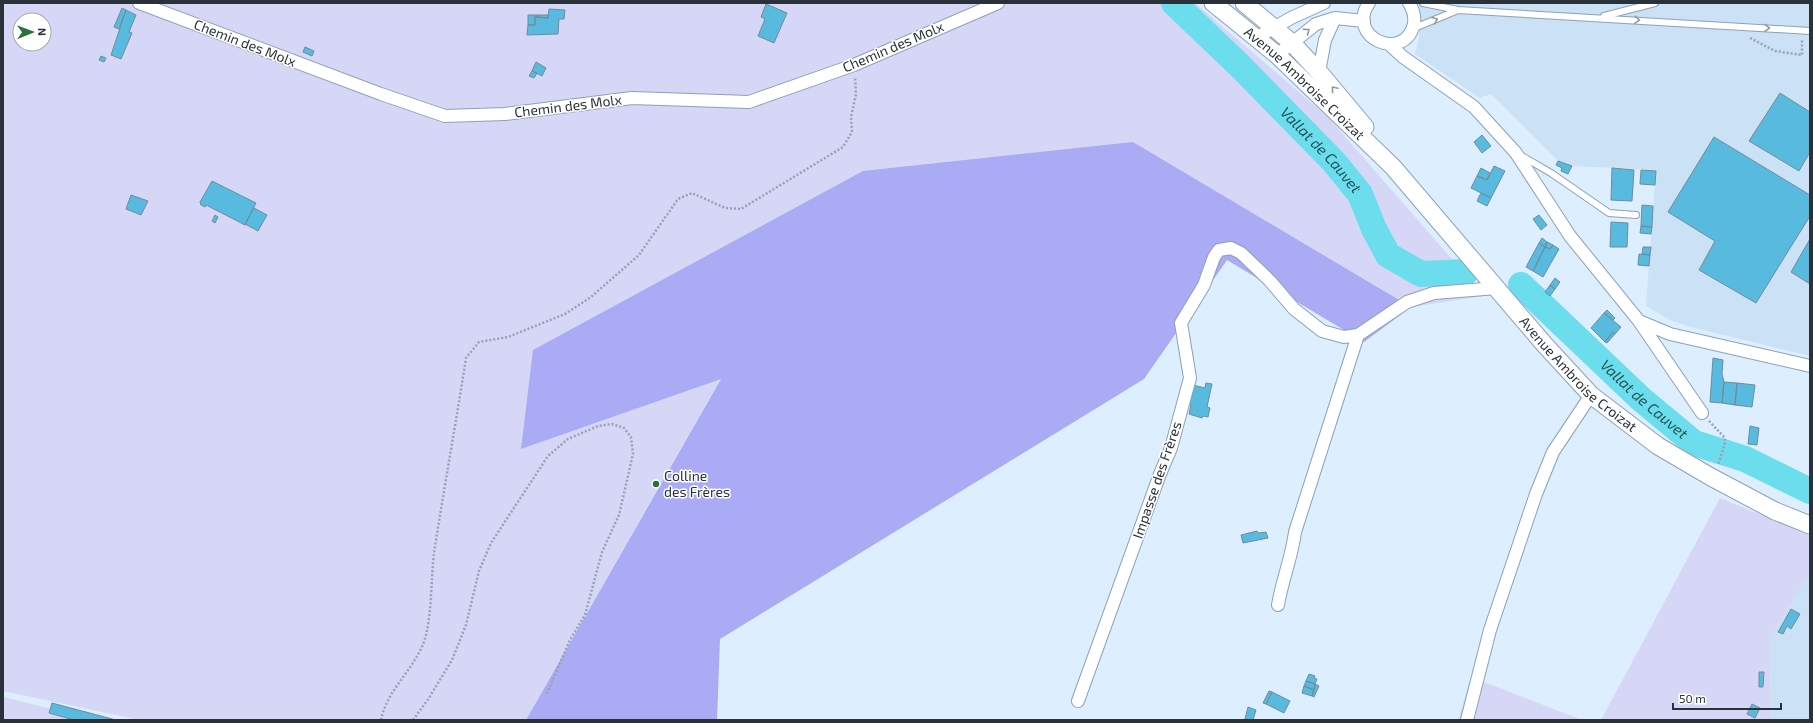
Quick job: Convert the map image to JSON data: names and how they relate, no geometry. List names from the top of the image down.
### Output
{
  "streets": {
    "main road": ["Avenue Ambroise Croizat"],
    "street": ["Chemin des Molx", "Impasse des Frères"]
  },
  "water": ["Vallat de Cauvet"],
  "places": ["Colline des Frères"],
  "scale_bar": "50 m",
  "north": "right"
}
